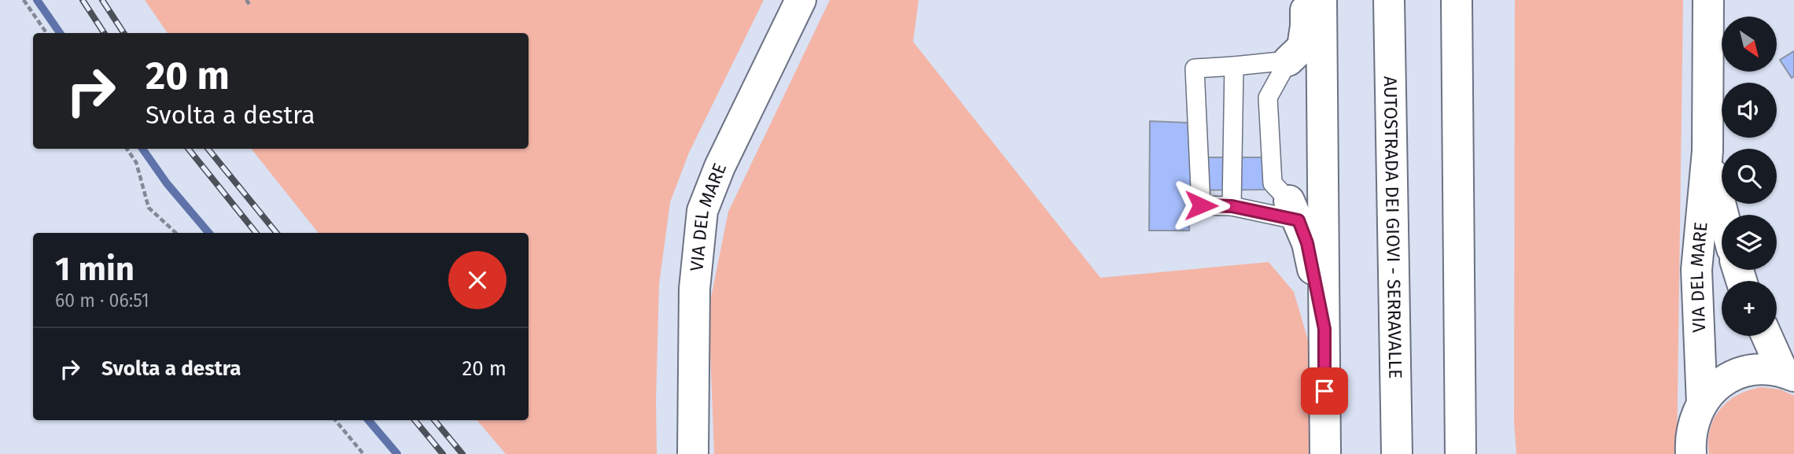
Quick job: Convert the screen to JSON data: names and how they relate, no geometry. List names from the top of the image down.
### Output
{
  "streets": {
    "main road": ["VIA DEL MARE", "AUTOSTRADA DEI GIOVI - SERRAVALLE"]
  },
  "north": "bottom right",
  "page": {
    "map_buttons": "+",
    "turn": ["20 m", "Svolta a destra"],
    "heading": ["1 min", "60 m · 06:51"],
    "list": [
      {
        "name": "Svolta a destra",
        "value": "20 m"
      }
    ]
  }
}
